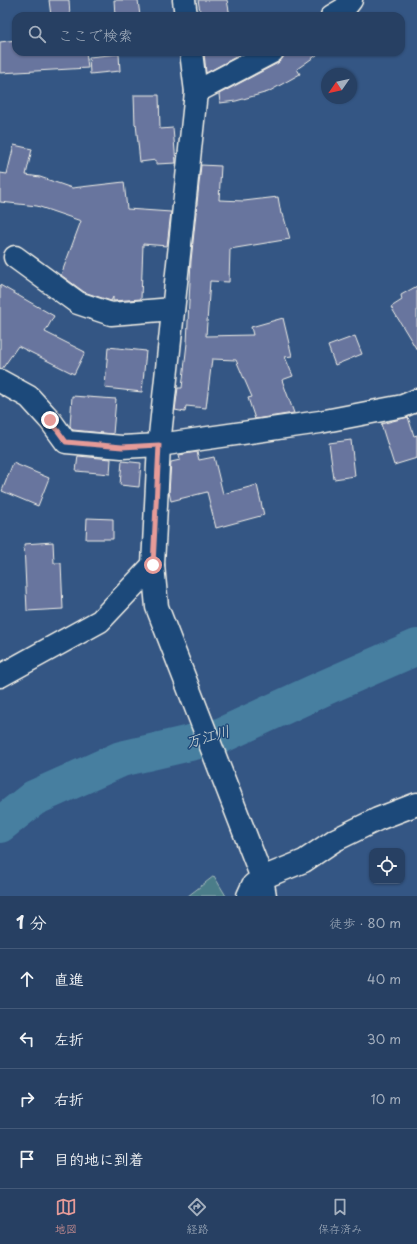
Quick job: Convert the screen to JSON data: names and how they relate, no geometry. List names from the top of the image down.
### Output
{
  "water": ["万江川"],
  "north": "bottom left",
  "page": {
    "search": "ここで検索",
    "heading": ["1 分", "徒歩 · 80 m"],
    "list": [
      ["直進", "40 m"],
      ["左折", "30 m"],
      ["右折", "10 m"],
      "目的地に到着"
    ],
    "nav": ["地図", "経路", "保存済み"]
  }
}
